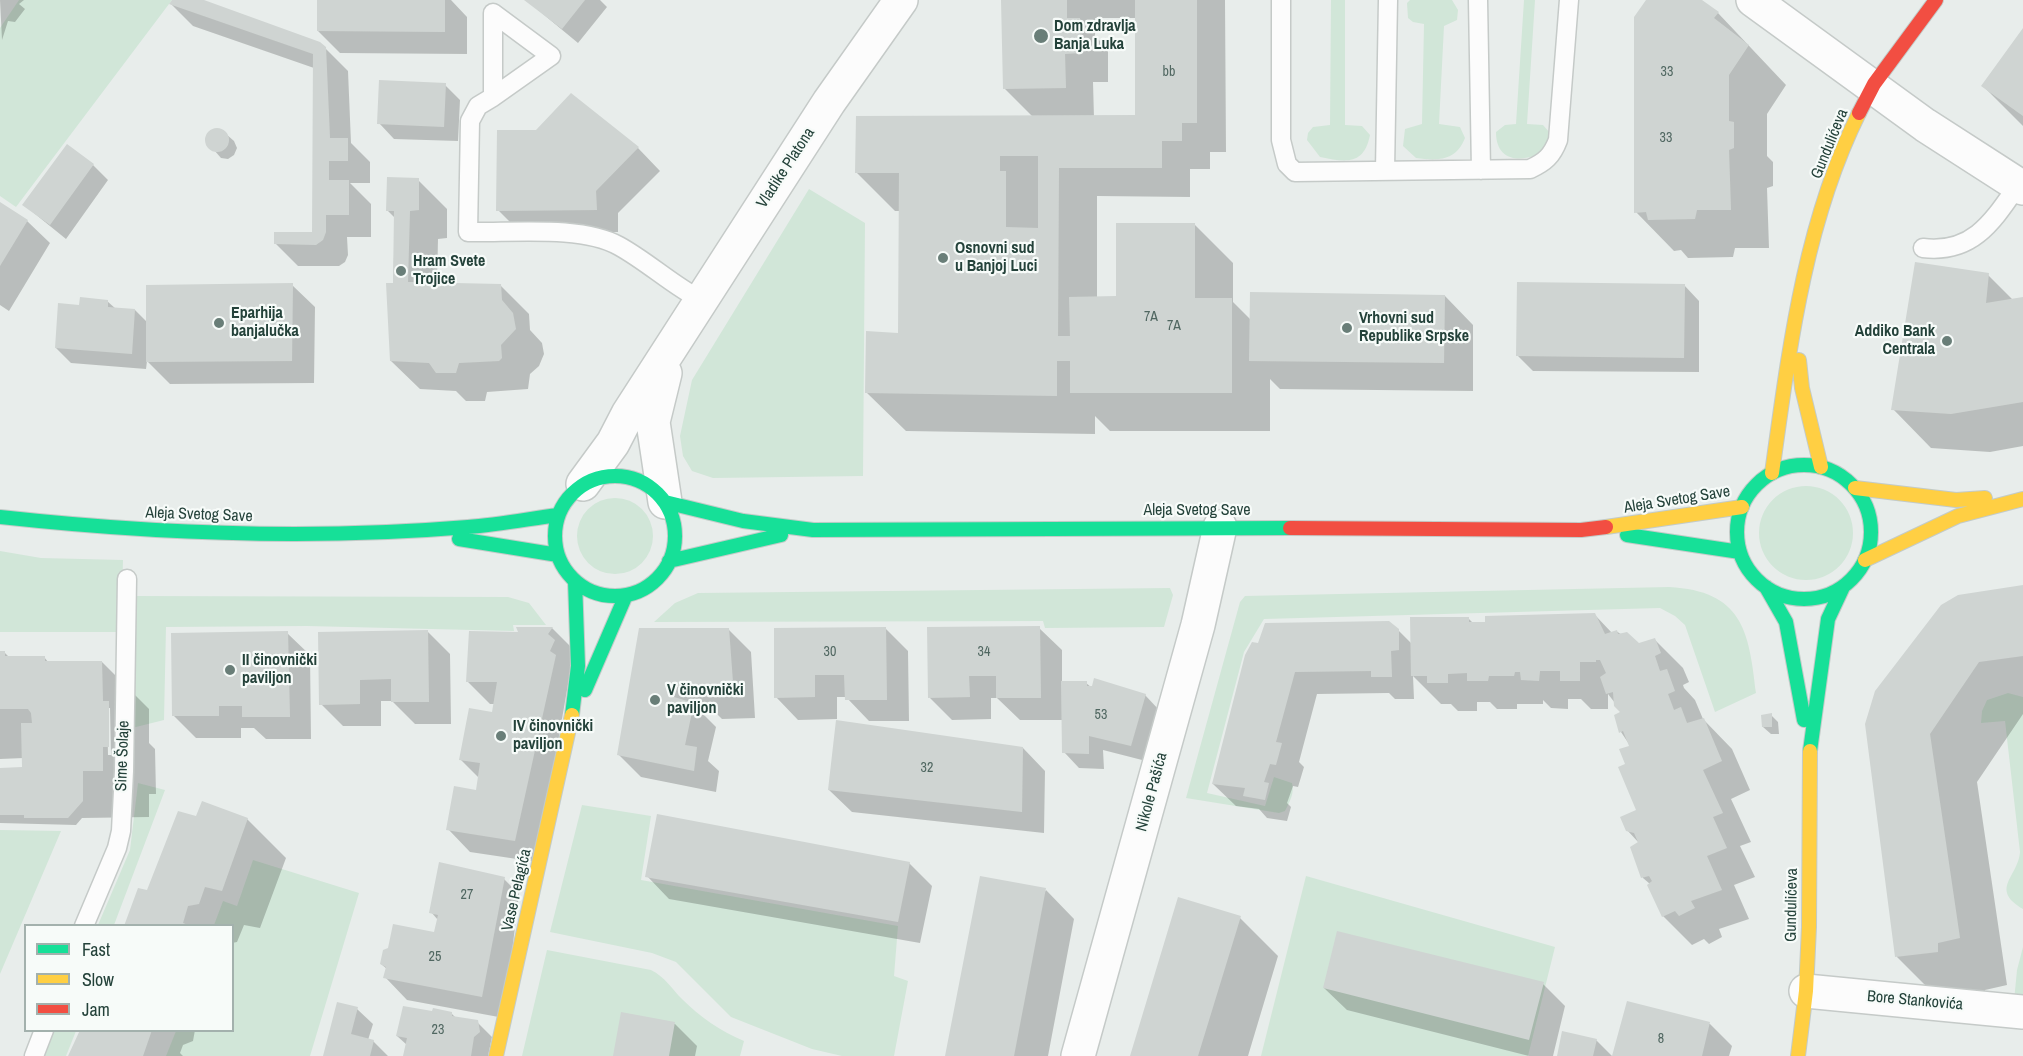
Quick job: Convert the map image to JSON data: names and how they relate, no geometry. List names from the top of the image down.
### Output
{
  "streets": {
    "main road": ["Gundulićeva", "Aleja Svetog Save", "Vase Pelagića"],
    "street": ["Vladike Platona", "Nikole Pašića", "Bore Stankovića"],
    "lane": ["Sime Šolaje"]
  },
  "crossings": [
    ["Gundulićeva", "Aleja Svetog Save"],
    ["Gundulićeva", "Bore Stankovića"],
    ["Vladike Platona", "Aleja Svetog Save"],
    ["Vladike Platona", "Vase Pelagića"],
    ["Aleja Svetog Save", "Nikole Pašića"],
    ["Aleja Svetog Save", "Vase Pelagića"]
  ],
  "places": [
    "Dom zdravlja Banja Luka",
    "Osnovni sud u Banjoj Luci",
    "Hram Svete Trojice",
    "Eparhija banjalučka",
    "Vrhovni sud Republike Srpske",
    "Addiko Bank Centrala",
    "II činovnički paviljon",
    "V činovnički paviljon",
    "IV činovnički paviljon"
  ],
  "house_numbers": [
    "bb",
    "33",
    "33",
    "7A",
    "7A",
    "30",
    "34",
    "53",
    "32",
    "27",
    "25",
    "23",
    "8"
  ],
  "legend": ["Fast", "Slow", "Jam"]
}
